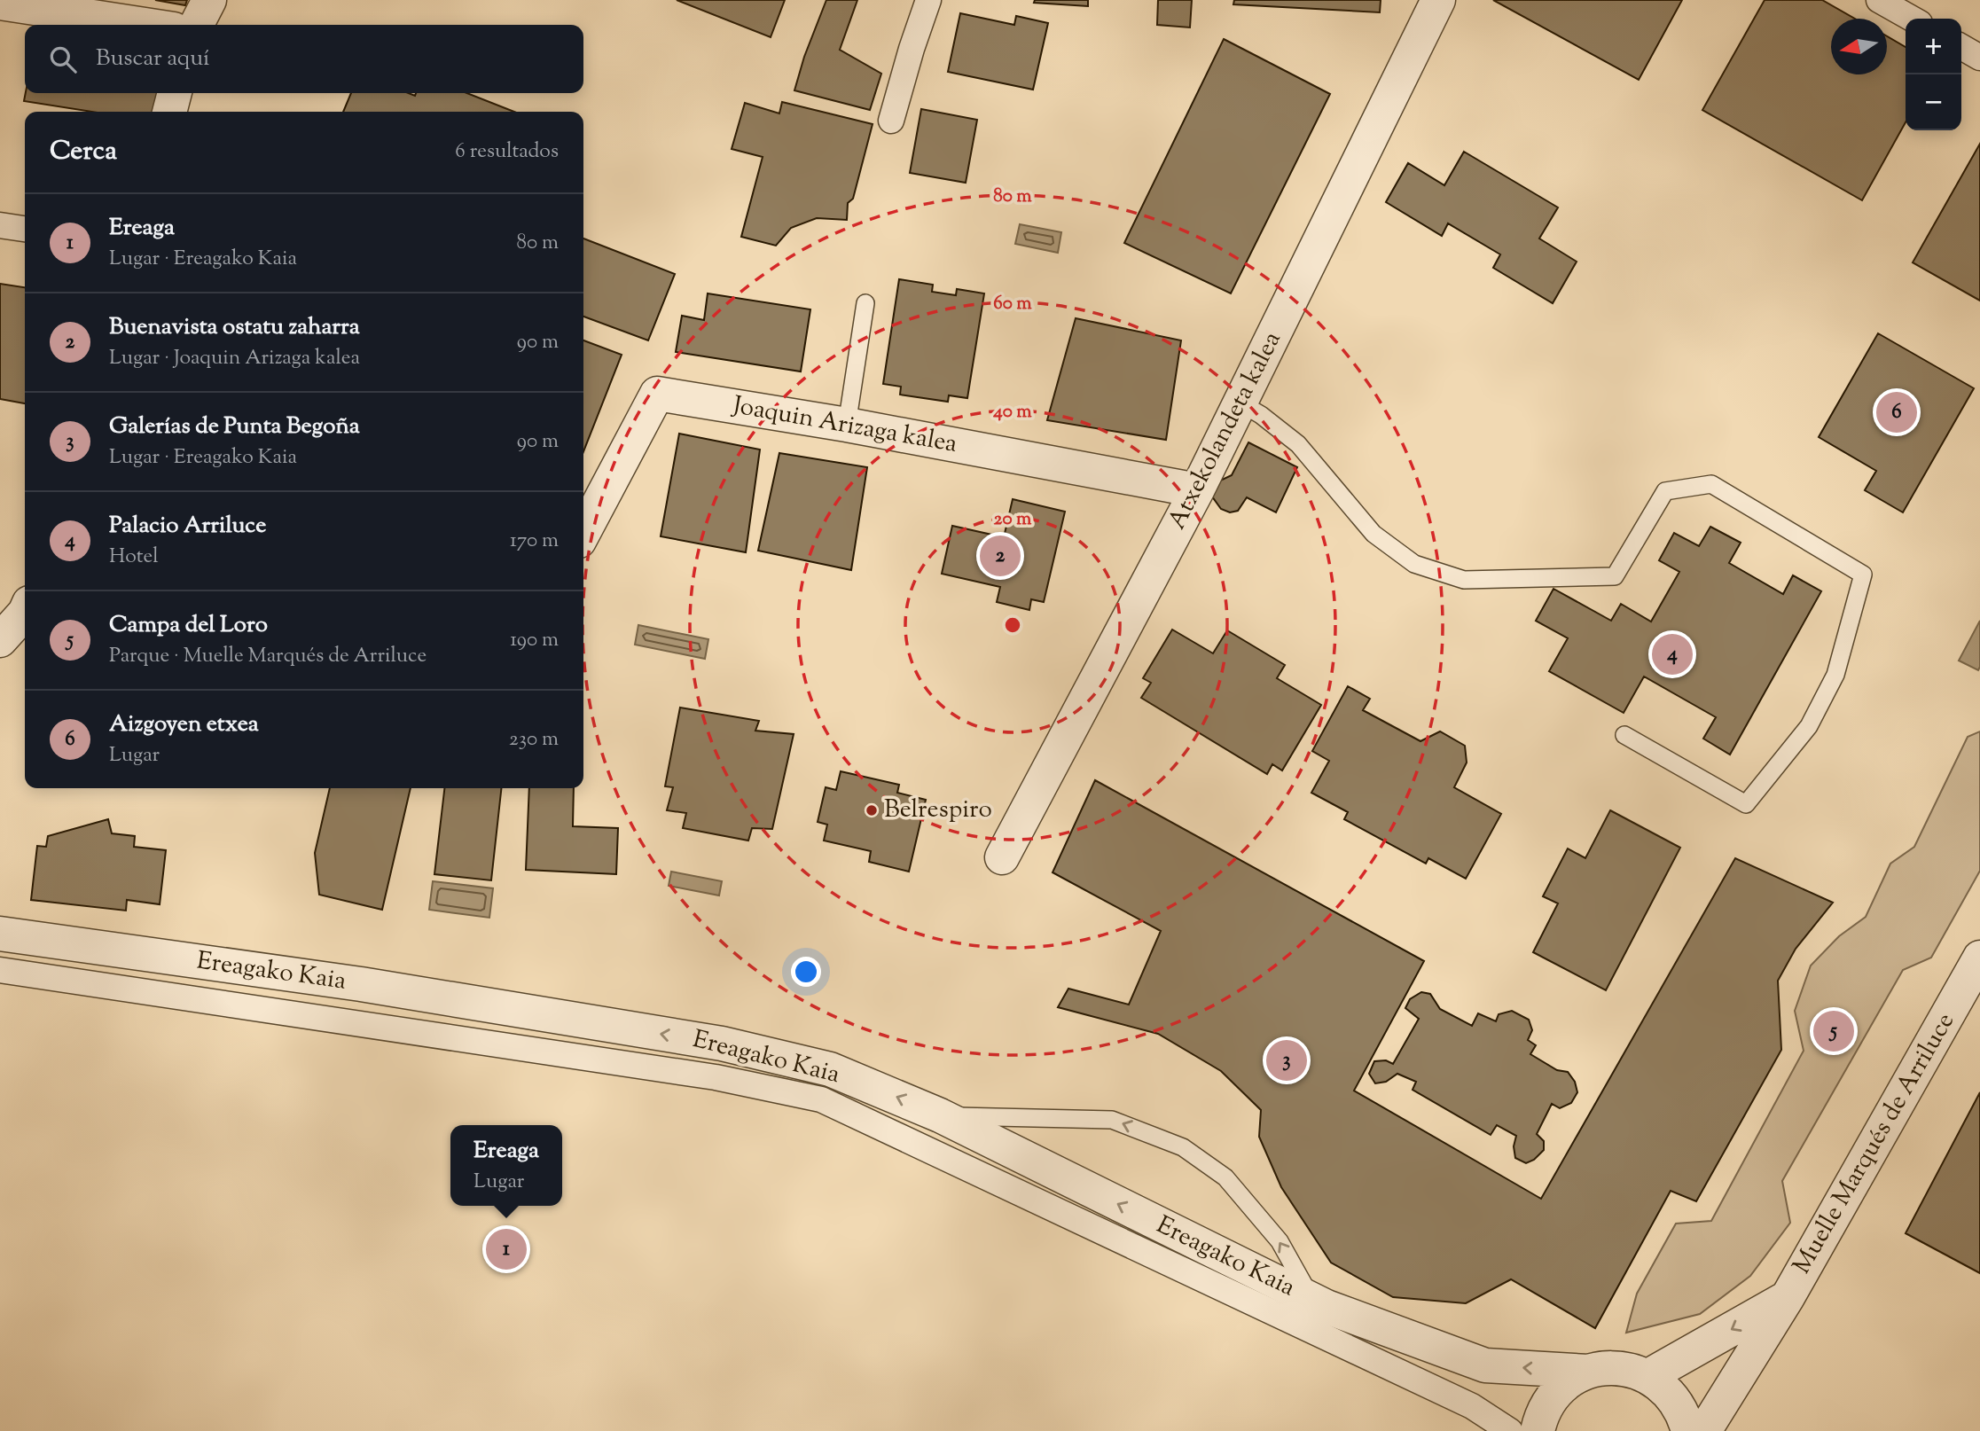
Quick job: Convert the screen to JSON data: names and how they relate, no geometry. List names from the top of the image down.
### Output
{
  "streets": {
    "street": [
      "Joaquin Arizaga kalea",
      "Atxekolandeta kalea",
      "Ereagako Kaia",
      "Muelle Marqués de Arriluce"
    ]
  },
  "crossings": [
    ["Joaquin Arizaga kalea", "Atxekolandeta kalea"],
    ["Ereagako Kaia", "Muelle Marqués de Arriluce"]
  ],
  "places": ["Belrespiro"],
  "north": "left",
  "page": {
    "map_buttons": ["+", "−"],
    "search": "Buscar aquí",
    "heading": ["Cerca", "6 resultados"],
    "list": [
      {
        "mark": "1",
        "name": "Ereaga",
        "note": "Lugar · Ereagako Kaia",
        "value": "80 m"
      },
      {
        "mark": "2",
        "name": "Buenavista ostatu zaharra",
        "note": "Lugar · Joaquin Arizaga kalea",
        "value": "90 m"
      },
      {
        "mark": "3",
        "name": "Galerías de Punta Begoña",
        "note": "Lugar · Ereagako Kaia",
        "value": "90 m"
      },
      {
        "mark": "4",
        "name": "Palacio Arriluce",
        "note": "Hotel",
        "value": "170 m"
      },
      {
        "mark": "5",
        "name": "Campa del Loro",
        "note": "Parque · Muelle Marqués de Arriluce",
        "value": "190 m"
      },
      {
        "mark": "6",
        "name": "Aizgoyen etxea",
        "note": "Lugar",
        "value": "230 m"
      }
    ],
    "pins": [
      "6",
      "2",
      "4",
      "5",
      "3",
      "1"
    ],
    "popup": ["Ereaga", "Lugar"]
  },
  "rings": [
    "80 m",
    "60 m",
    "40 m",
    "20 m"
  ]
}
